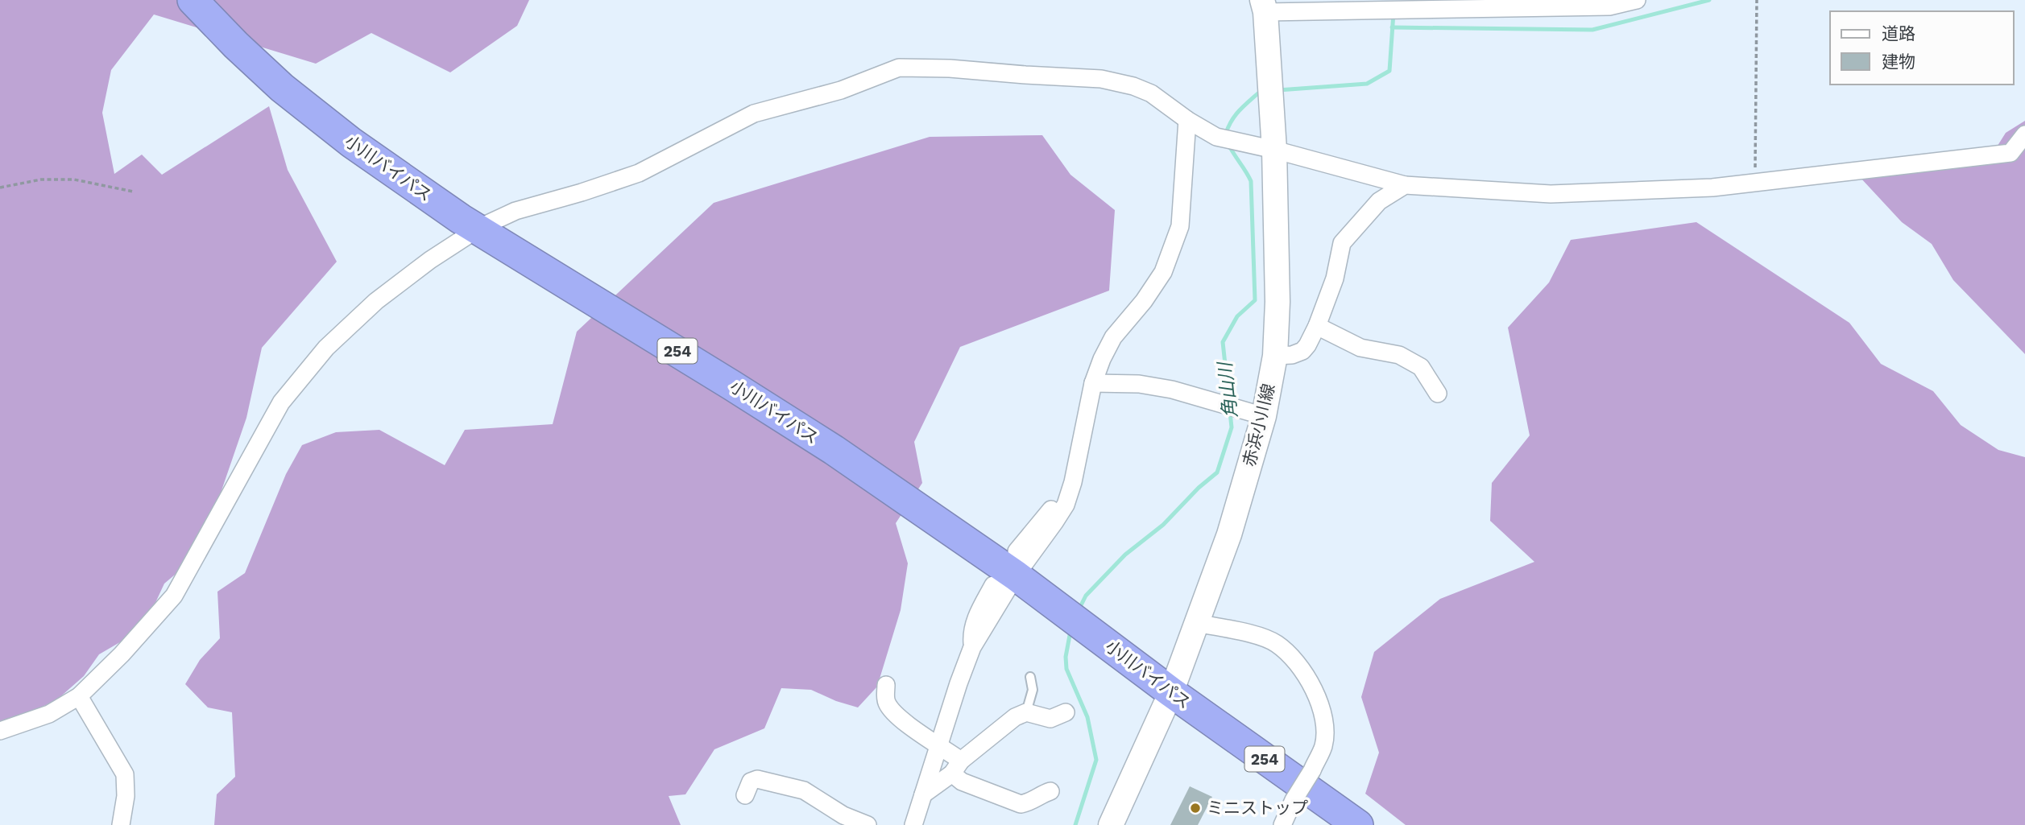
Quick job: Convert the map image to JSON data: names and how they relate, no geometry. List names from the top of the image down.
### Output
{
  "streets": {
    "highway": ["小川バイパス", "254"],
    "main road": ["赤浜小川線"]
  },
  "crossings": [
    ["小川バイパス", "赤浜小川線"]
  ],
  "water": ["角山川"],
  "places": ["ミニストップ"],
  "legend": ["道路", "建物"]
}
